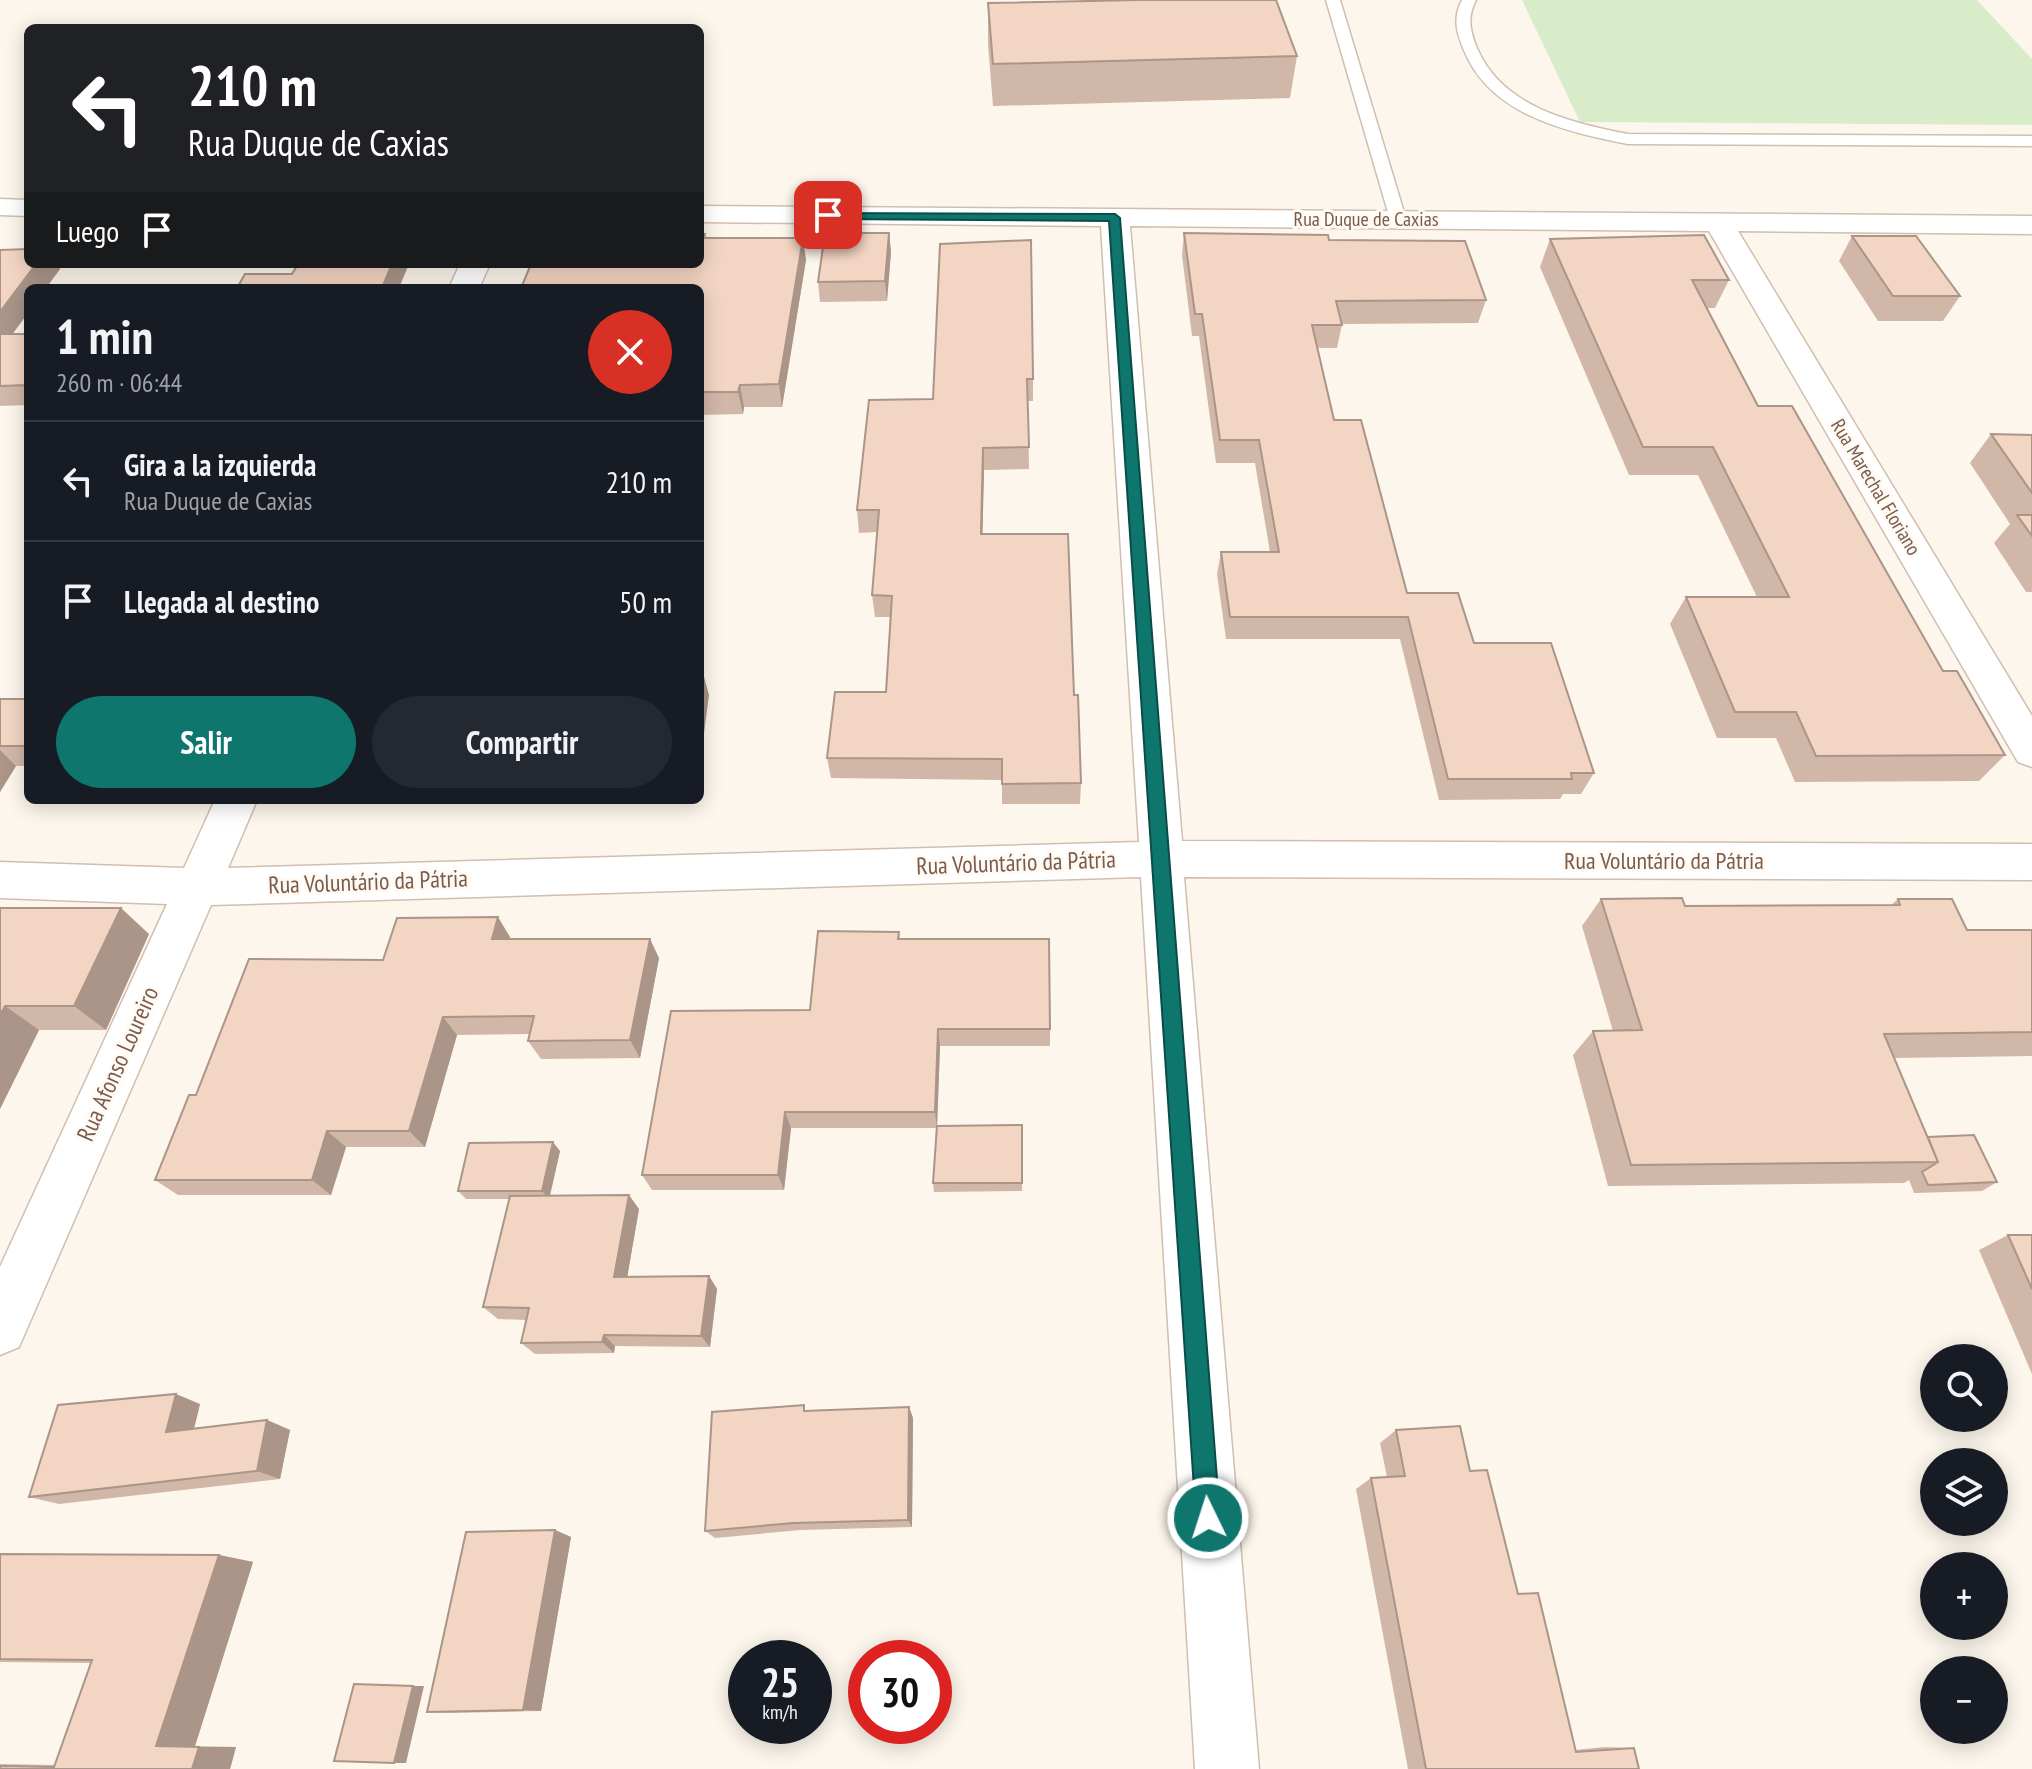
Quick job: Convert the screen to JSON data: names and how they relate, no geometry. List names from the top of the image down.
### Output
{
  "streets": {
    "street": [
      "Rua Duque de Caxias",
      "Rua Marechal Floriano",
      "Rua Voluntário da Pátria",
      "Rua Afonso Loureiro"
    ]
  },
  "crossings": [
    ["Rua Duque de Caxias", "Rua Marechal Floriano"],
    ["Rua Voluntário da Pátria", "Rua Afonso Loureiro"]
  ],
  "page": {
    "turn": ["210 m", "Rua Duque de Caxias"],
    "then": "Luego",
    "heading": ["1 min", "260 m · 06:44"],
    "list": [
      {
        "name": "Gira a la izquierda",
        "note": "Rua Duque de Caxias",
        "value": "210 m"
      },
      {
        "name": "Llegada al destino",
        "value": "50 m"
      }
    ],
    "buttons": ["Salir", "Compartir"],
    "map_buttons": ["+", "−"],
    "speed": "25 km/h",
    "limit": "30"
  }
}
